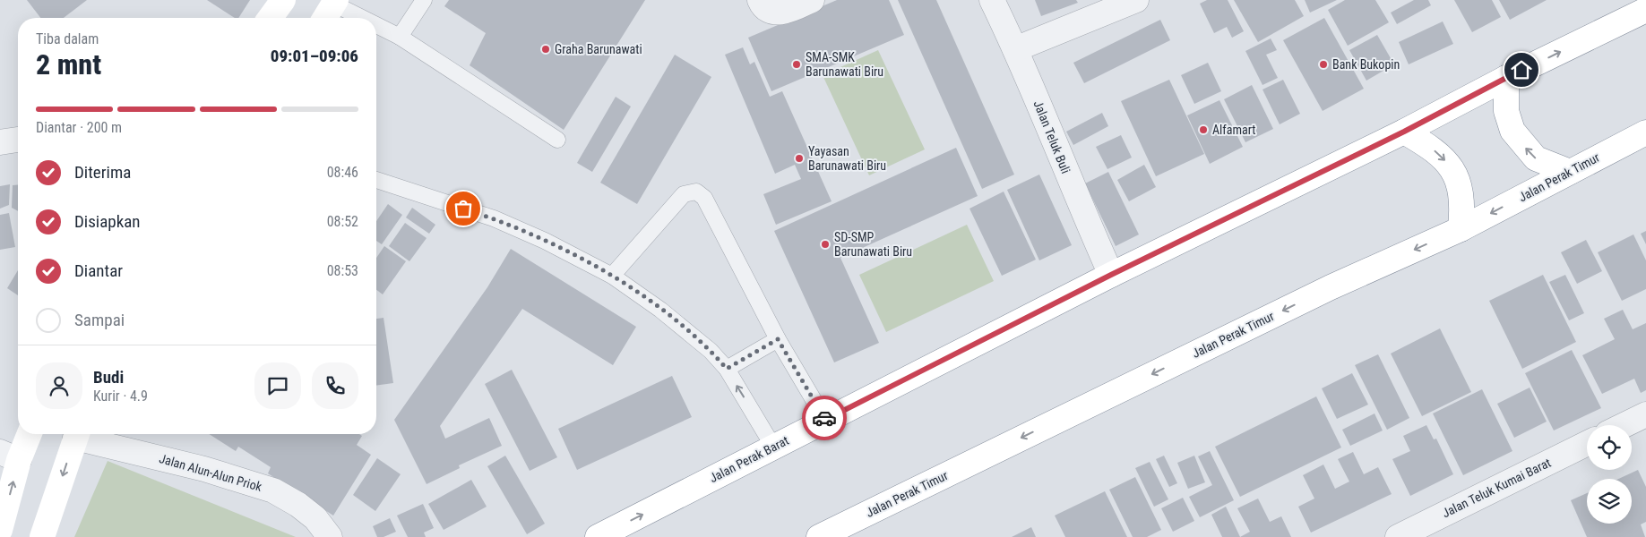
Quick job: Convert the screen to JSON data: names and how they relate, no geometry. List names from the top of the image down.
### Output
{
  "streets": {
    "main road": ["Jalan Perak Timur", "Jalan Perak Barat"],
    "street": ["Jalan Teluk Buli", "Jalan Alun-Alun Priok", "Jalan Teluk Kumai Barat"]
  },
  "crossings": [
    ["Jalan Teluk Buli", "Jalan Perak Barat"]
  ],
  "one_way": ["Jalan Perak Timur"],
  "places": [
    "Graha Barunawati",
    "SMA-SMK Barunawati Biru",
    "Bank Bukopin",
    "Alfamart",
    "Yayasan Barunawati Biru",
    "SD-SMP Barunawati Biru"
  ],
  "page": {
    "heading": ["2 mnt", "Tiba dalam", "09:01–09:06"],
    "panel": ["Budi", "Kurir · 4.9"],
    "bar": "Diantar · 200 m",
    "list": [
      ["Diterima", "08:46"],
      ["Disiapkan", "08:52"],
      ["Diantar", "08:53"],
      "Sampai"
    ]
  }
}
